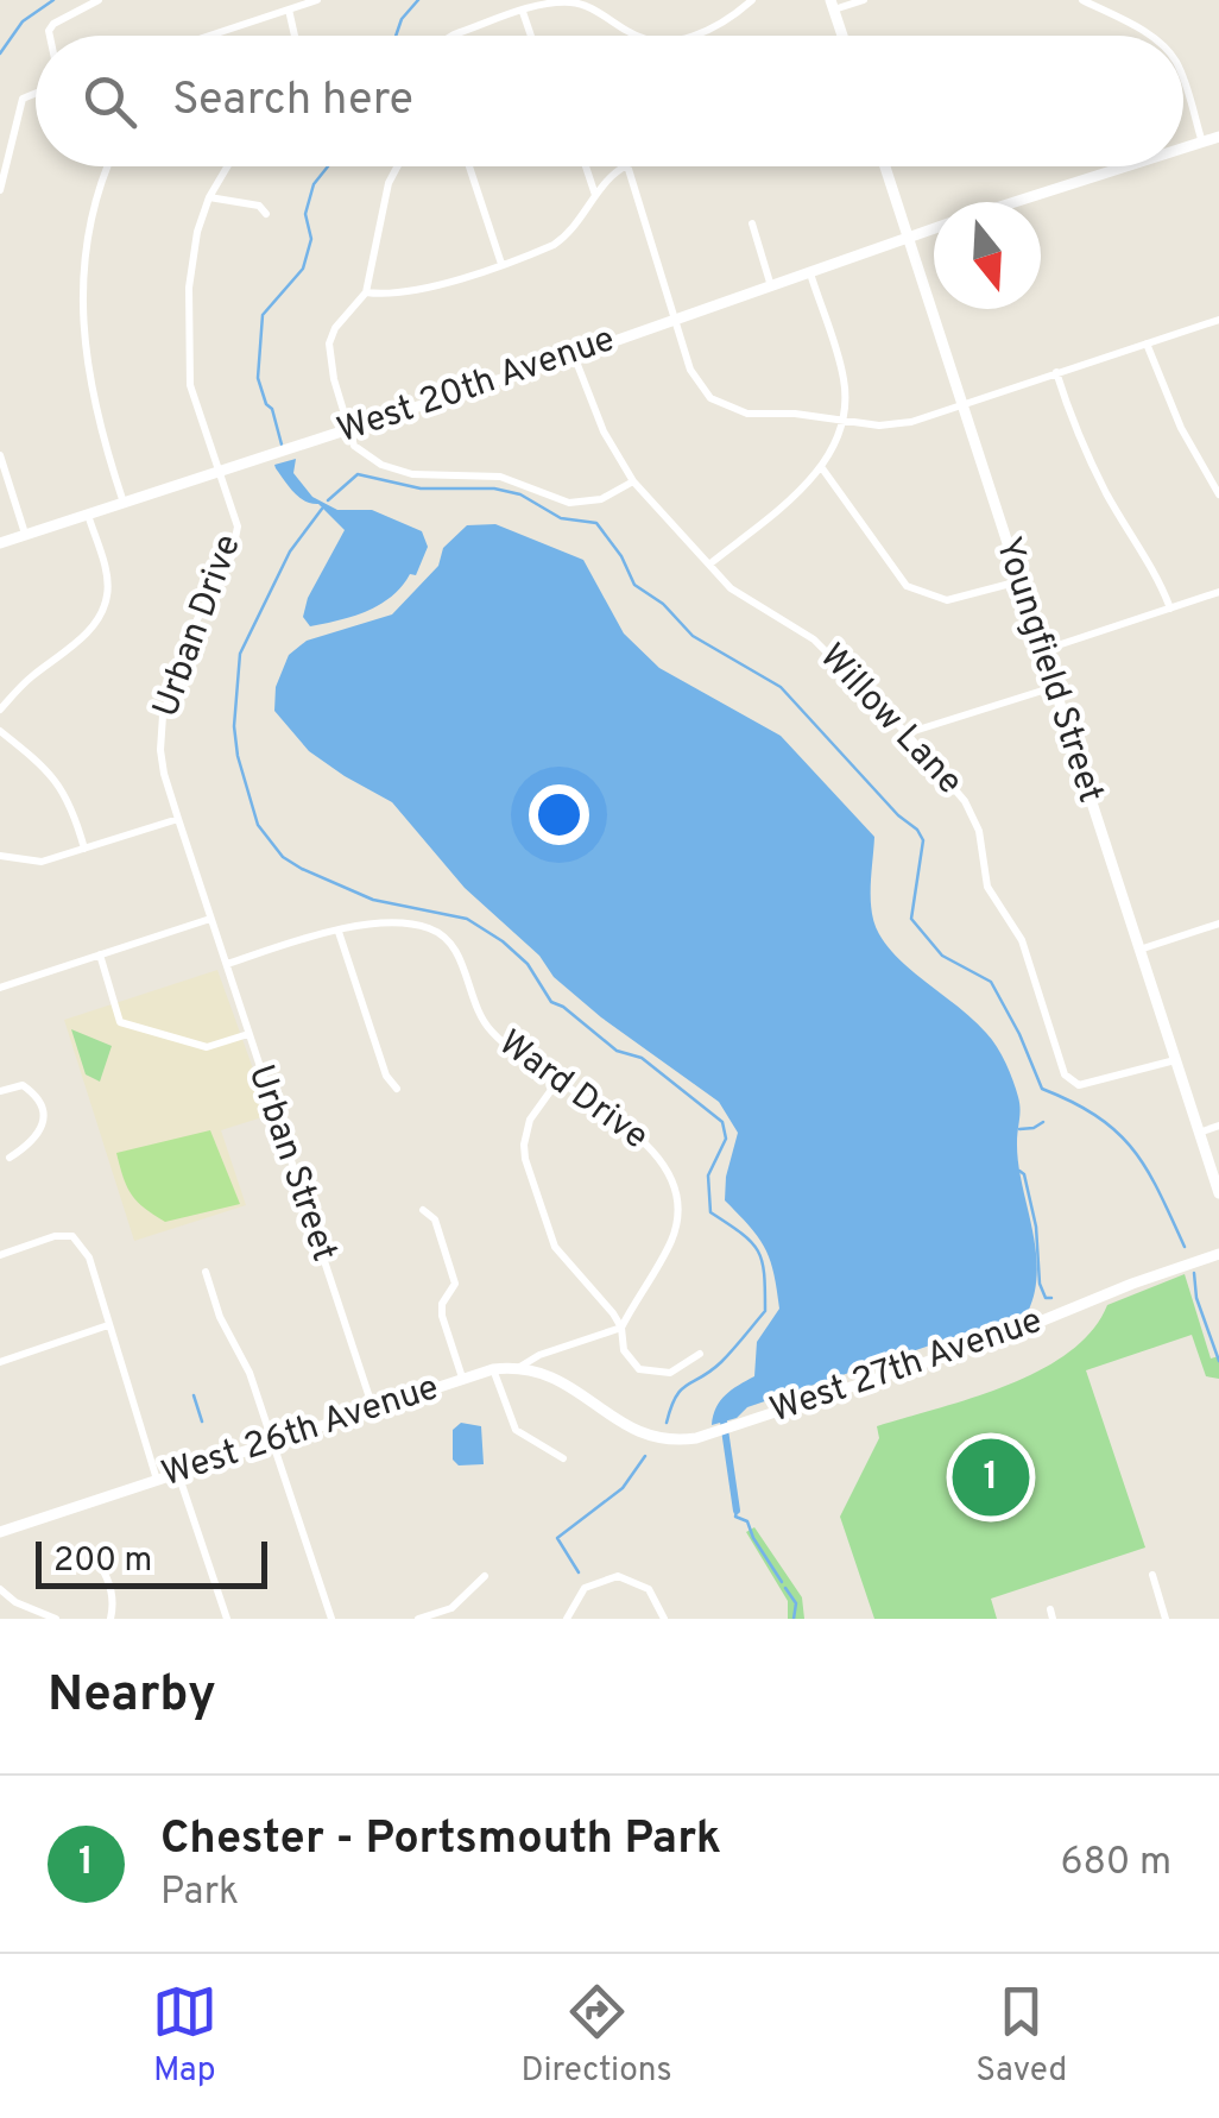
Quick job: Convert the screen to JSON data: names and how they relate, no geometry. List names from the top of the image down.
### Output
{
  "streets": {
    "street": [
      "West 20th Avenue",
      "Urban Drive",
      "Youngfield Street",
      "Willow Lane",
      "Ward Drive",
      "Urban Street",
      "West 27th Avenue",
      "West 26th Avenue"
    ]
  },
  "crossings": [
    ["West 20th Avenue", "Urban Drive"],
    ["West 20th Avenue", "Youngfield Street"],
    ["West 20th Avenue", "Willow Lane"],
    ["Urban Drive", "Urban Street"],
    ["Youngfield Street", "Willow Lane"],
    ["Urban Street", "West 26th Avenue"],
    ["West 27th Avenue", "West 26th Avenue"]
  ],
  "scale_bar": "200 m",
  "north": "bottom",
  "page": {
    "search": "Search here",
    "pins": "1",
    "scale": "200 m",
    "heading": "Nearby",
    "list": [
      {
        "mark": "1",
        "name": "Chester - Portsmouth Park",
        "note": "Park",
        "value": "680 m"
      }
    ],
    "nav": ["Map", "Directions", "Saved"]
  }
}
